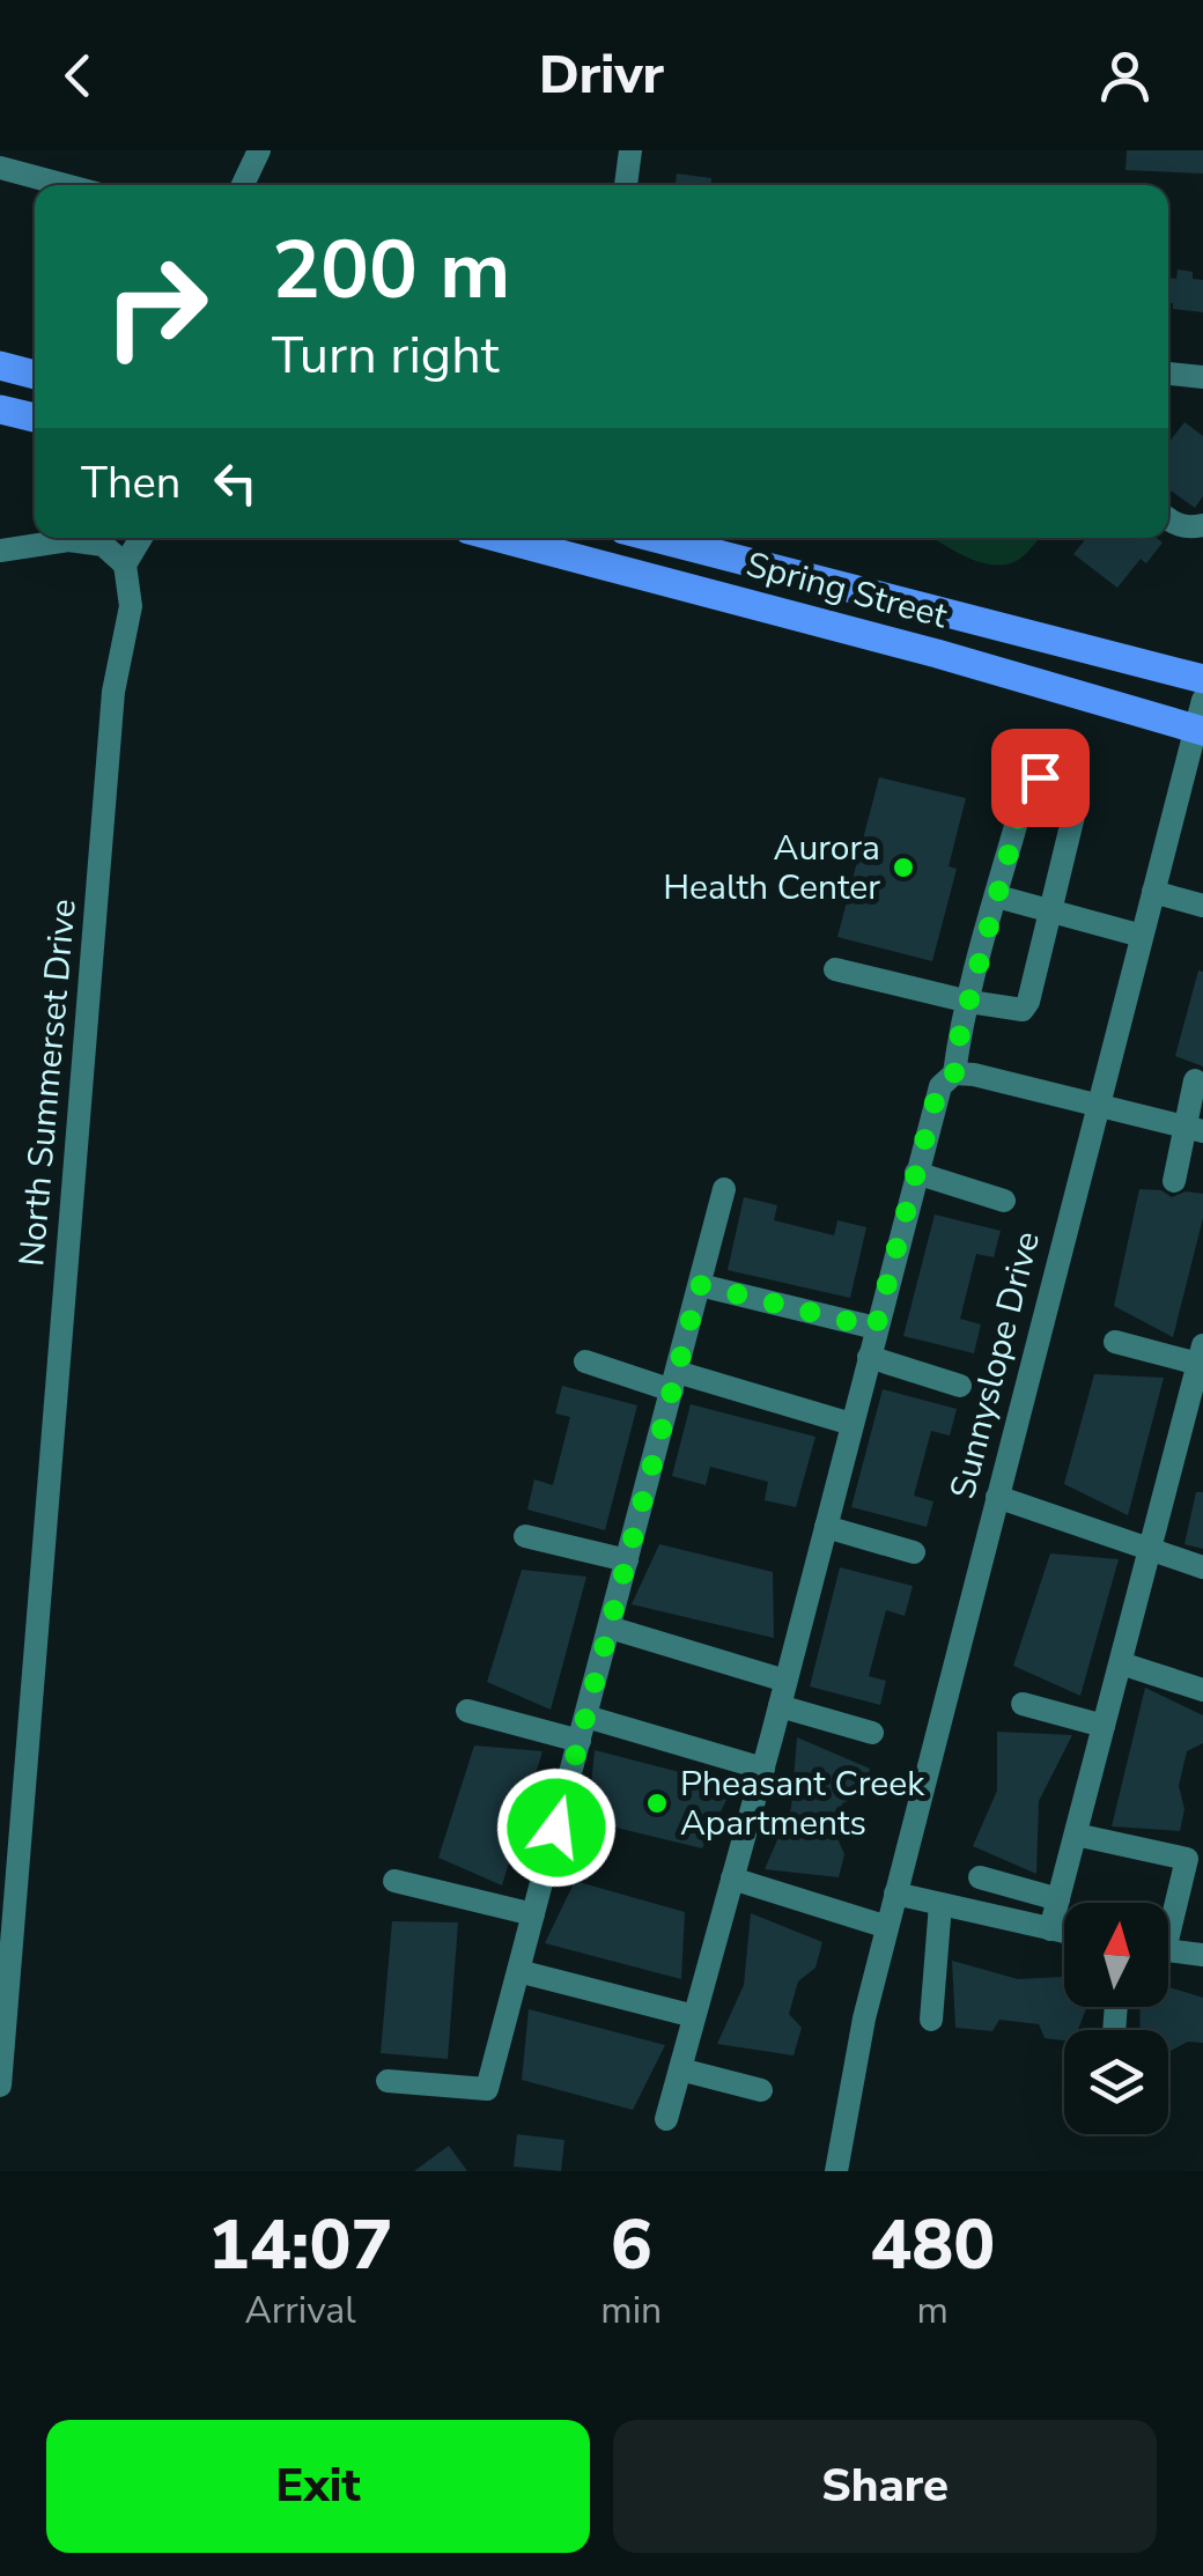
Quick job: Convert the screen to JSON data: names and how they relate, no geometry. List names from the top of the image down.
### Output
{
  "streets": {
    "main road": ["Spring Street"],
    "street": ["North Summerset Drive", "Sunnyslope Drive"]
  },
  "crossings": [
    ["Spring Street", "Sunnyslope Drive"]
  ],
  "places": ["Aurora Health Center", "Pheasant Creek Apartments"],
  "north": "top",
  "page": {
    "header": "Drivr",
    "turn": ["200 m", "Turn right"],
    "then": "Then",
    "eta": [
      "14:07",
      "Arrival",
      "6",
      "min",
      "480",
      "m"
    ],
    "buttons": ["Exit", "Share"]
  }
}
